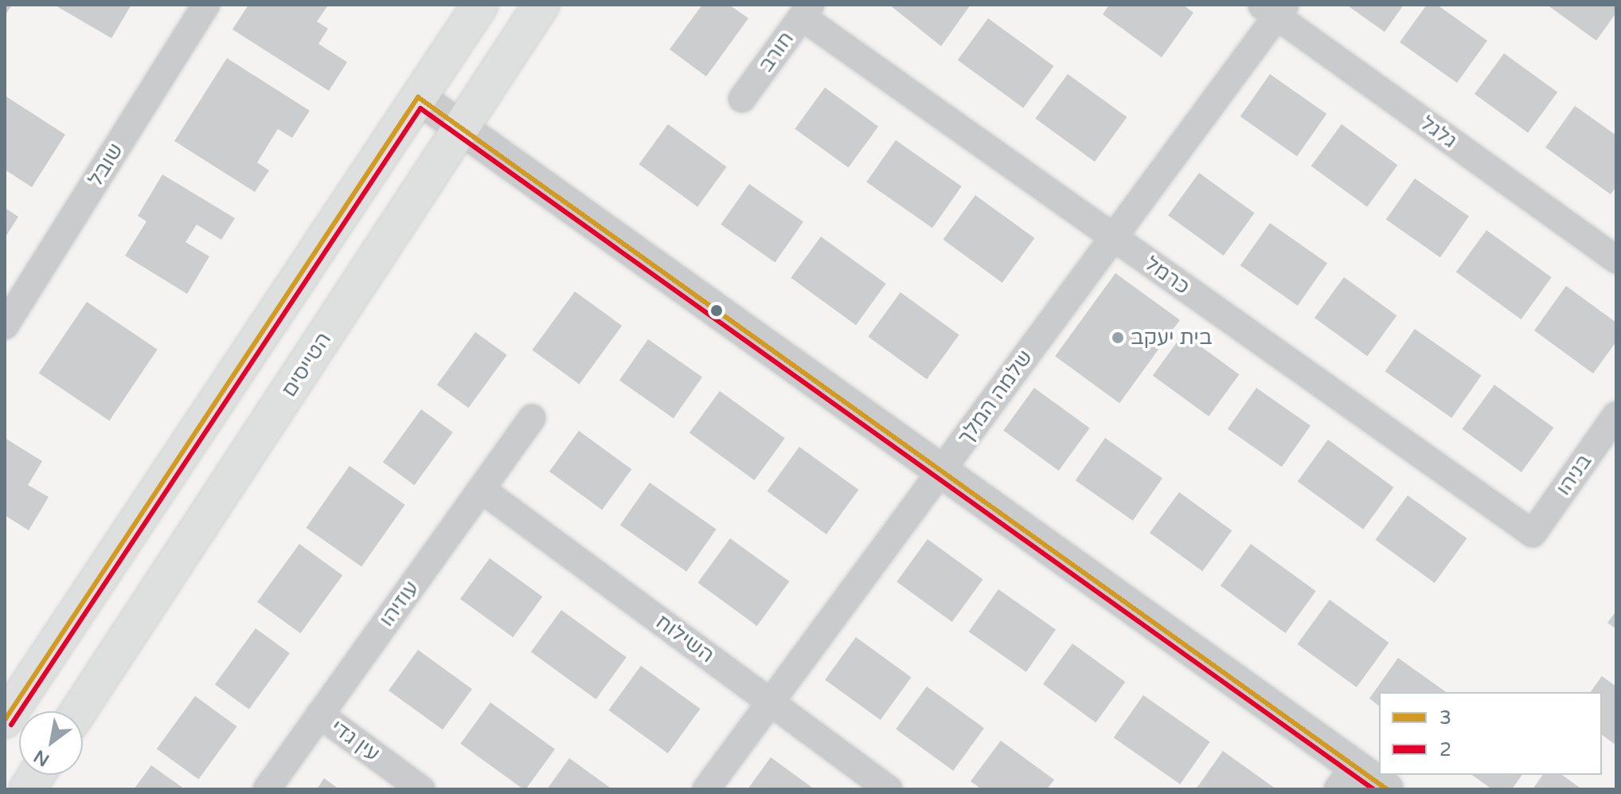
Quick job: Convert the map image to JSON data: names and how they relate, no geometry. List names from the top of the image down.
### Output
{
  "streets": {
    "main road": ["הטייסים"],
    "street": [
      "חורב",
      "גלגל",
      "שובל",
      "כרמל",
      "שלמה המלך",
      "בניהו",
      "עוזיהו",
      "השילוח",
      "עין גדי"
    ]
  },
  "crossings": [
    ["חורב", "כרמל"],
    ["גלגל", "שלמה המלך"],
    ["כרמל", "שלמה המלך"],
    ["כרמל", "בניהו"],
    ["שלמה המלך", "השילוח"],
    ["עוזיהו", "השילוח"],
    ["עוזיהו", "עין גדי"]
  ],
  "places": ["בית יעקב"],
  "lines": ["transit line 3", "transit line 2"],
  "legend": ["3", "2"],
  "north": "bottom left"
}
